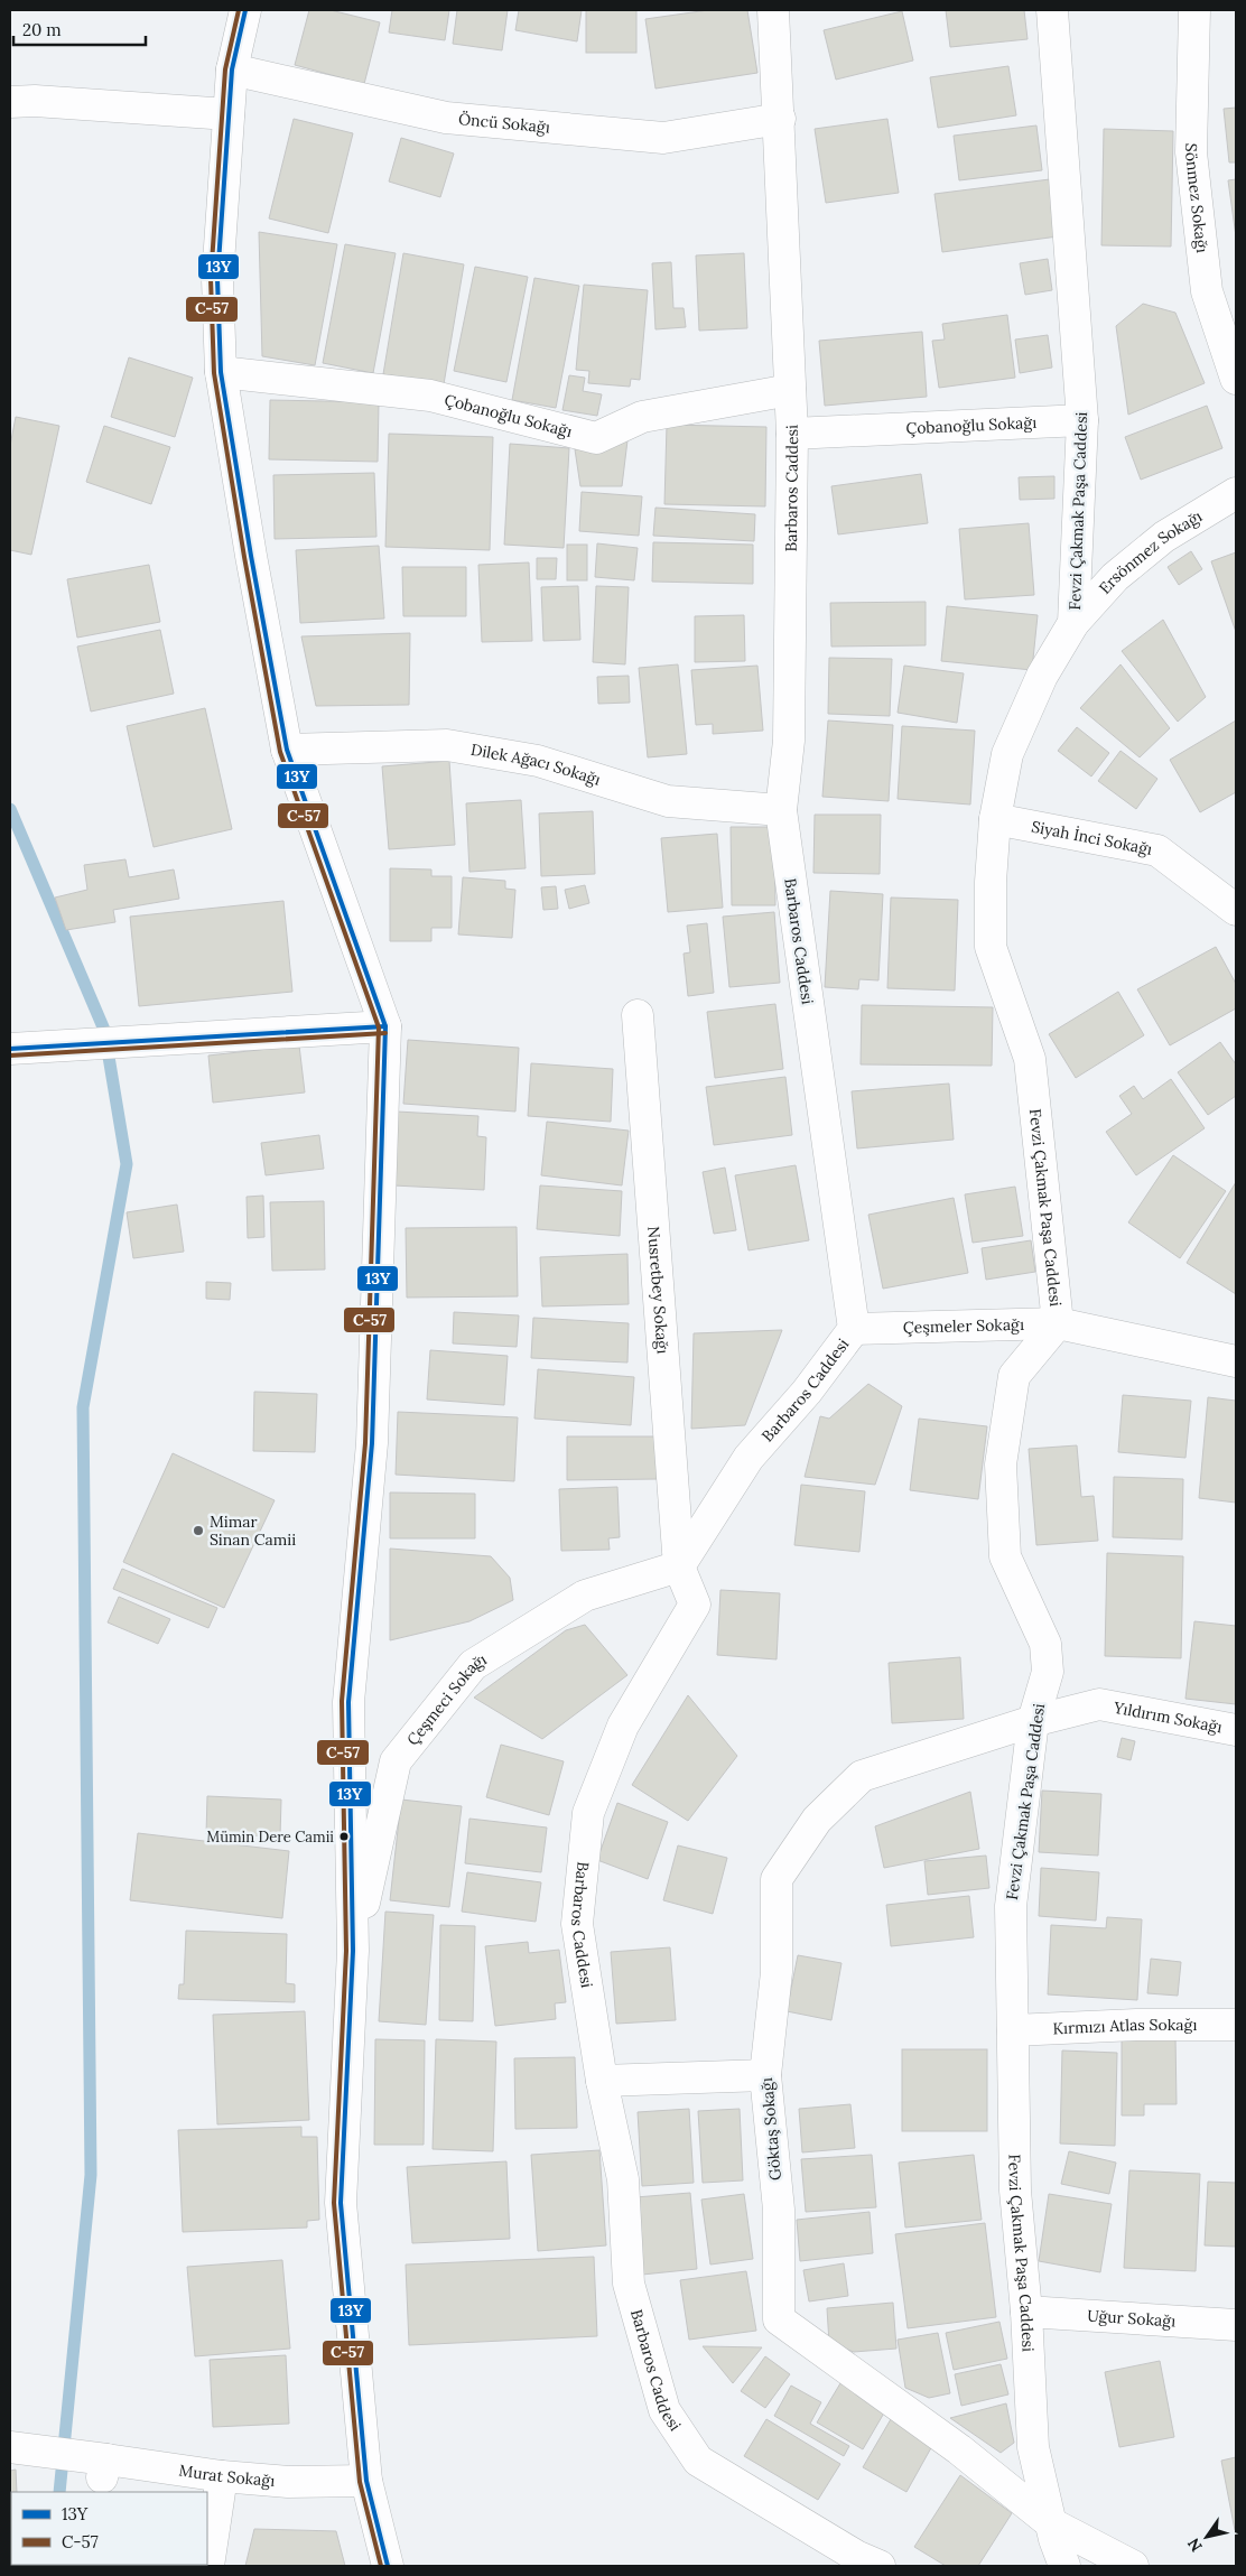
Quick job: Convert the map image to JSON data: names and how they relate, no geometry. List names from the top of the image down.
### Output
{
  "streets": {
    "street": [
      "Öncü Sokağı",
      "Sönmez Sokağı",
      "Çobanoğlu Sokağı",
      "Barbaros Caddesi",
      "Fevzi Çakmak Paşa Caddesi",
      "Ersönmez Sokağı",
      "Dilek Ağacı Sokağı",
      "Siyah İnci Sokağı",
      "Nusretbey Sokağı",
      "Çeşmeler Sokağı",
      "Çeşmeci Sokağı",
      "Yıldırım Sokağı",
      "Kırmızı Atlas Sokağı",
      "Göktaş Sokağı",
      "Uğur Sokağı",
      "Murat Sokağı"
    ]
  },
  "crossings": [
    ["Öncü Sokağı", "Barbaros Caddesi"],
    ["Çobanoğlu Sokağı", "Barbaros Caddesi"],
    ["Çobanoğlu Sokağı", "Fevzi Çakmak Paşa Caddesi"],
    ["Barbaros Caddesi", "Dilek Ağacı Sokağı"],
    ["Barbaros Caddesi", "Nusretbey Sokağı"],
    ["Barbaros Caddesi", "Çeşmeler Sokağı"],
    ["Barbaros Caddesi", "Çeşmeci Sokağı"],
    ["Fevzi Çakmak Paşa Caddesi", "Ersönmez Sokağı"],
    ["Fevzi Çakmak Paşa Caddesi", "Siyah İnci Sokağı"],
    ["Fevzi Çakmak Paşa Caddesi", "Çeşmeler Sokağı"],
    ["Fevzi Çakmak Paşa Caddesi", "Yıldırım Sokağı"],
    ["Fevzi Çakmak Paşa Caddesi", "Kırmızı Atlas Sokağı"],
    ["Fevzi Çakmak Paşa Caddesi", "Göktaş Sokağı"],
    ["Fevzi Çakmak Paşa Caddesi", "Uğur Sokağı"],
    ["Nusretbey Sokağı", "Çeşmeci Sokağı"],
    ["Yıldırım Sokağı", "Göktaş Sokağı"]
  ],
  "places": ["Mimar Sinan Camii", "Mümin Dere Camii"],
  "lines": ["transit line 13Y", "transit line C-57"],
  "legend": ["13Y", "C-57"],
  "scale_bar": "20 m",
  "north": "bottom left"
}
